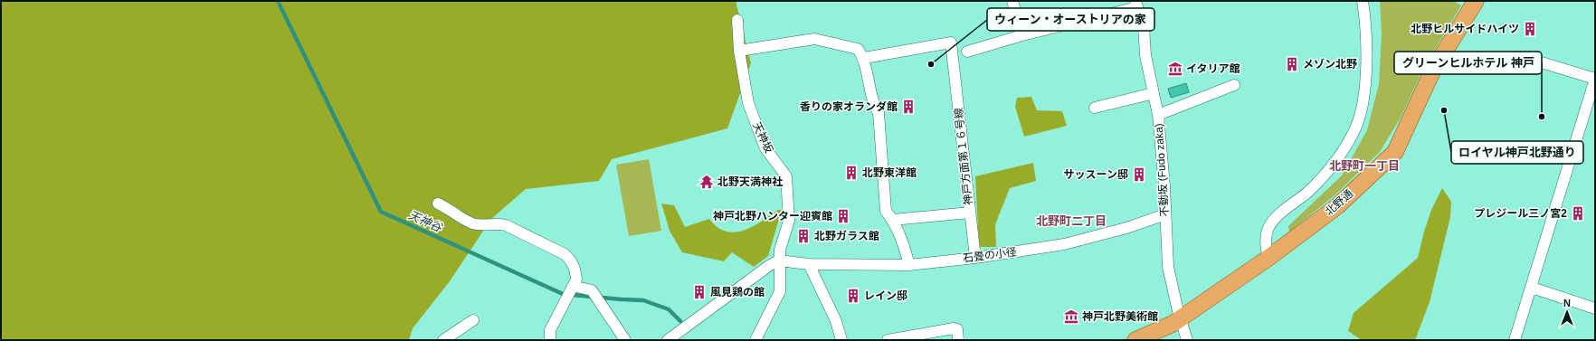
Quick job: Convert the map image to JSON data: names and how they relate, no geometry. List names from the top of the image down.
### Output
{
  "streets": {
    "main road": ["北野通"],
    "street": [
      "天神坂",
      "神戸方面第１６号線",
      "不動坂 (Fudo zaka)",
      "石畳の小径"
    ]
  },
  "crossings": [
    ["神戸方面第１６号線", "石畳の小径"],
    ["不動坂 (Fudo zaka)", "北野通"],
    ["不動坂 (Fudo zaka)", "石畳の小径"]
  ],
  "districts": ["北野町一丁目", "北野町二丁目"],
  "water": ["天神谷"],
  "places": {
    "building": [
      "北野ヒルサイドハイツ",
      "メゾン北野",
      "香りの家オランダ館",
      "北野東洋館",
      "サッスーン邸",
      "プレジール三ノ宮2",
      "神戸北野ハンター迎賓館",
      "北野ガラス館",
      "風見鶏の館",
      "レイン邸"
    ],
    "other": ["ウィーン・オーストリアの家", "ロイヤル神戸北野通り", "グリーンヒルホテル 神戸"],
    "museum": ["イタリア館", "神戸北野美術館"],
    "temple": ["北野天満神社"]
  },
  "north": "top"
}
